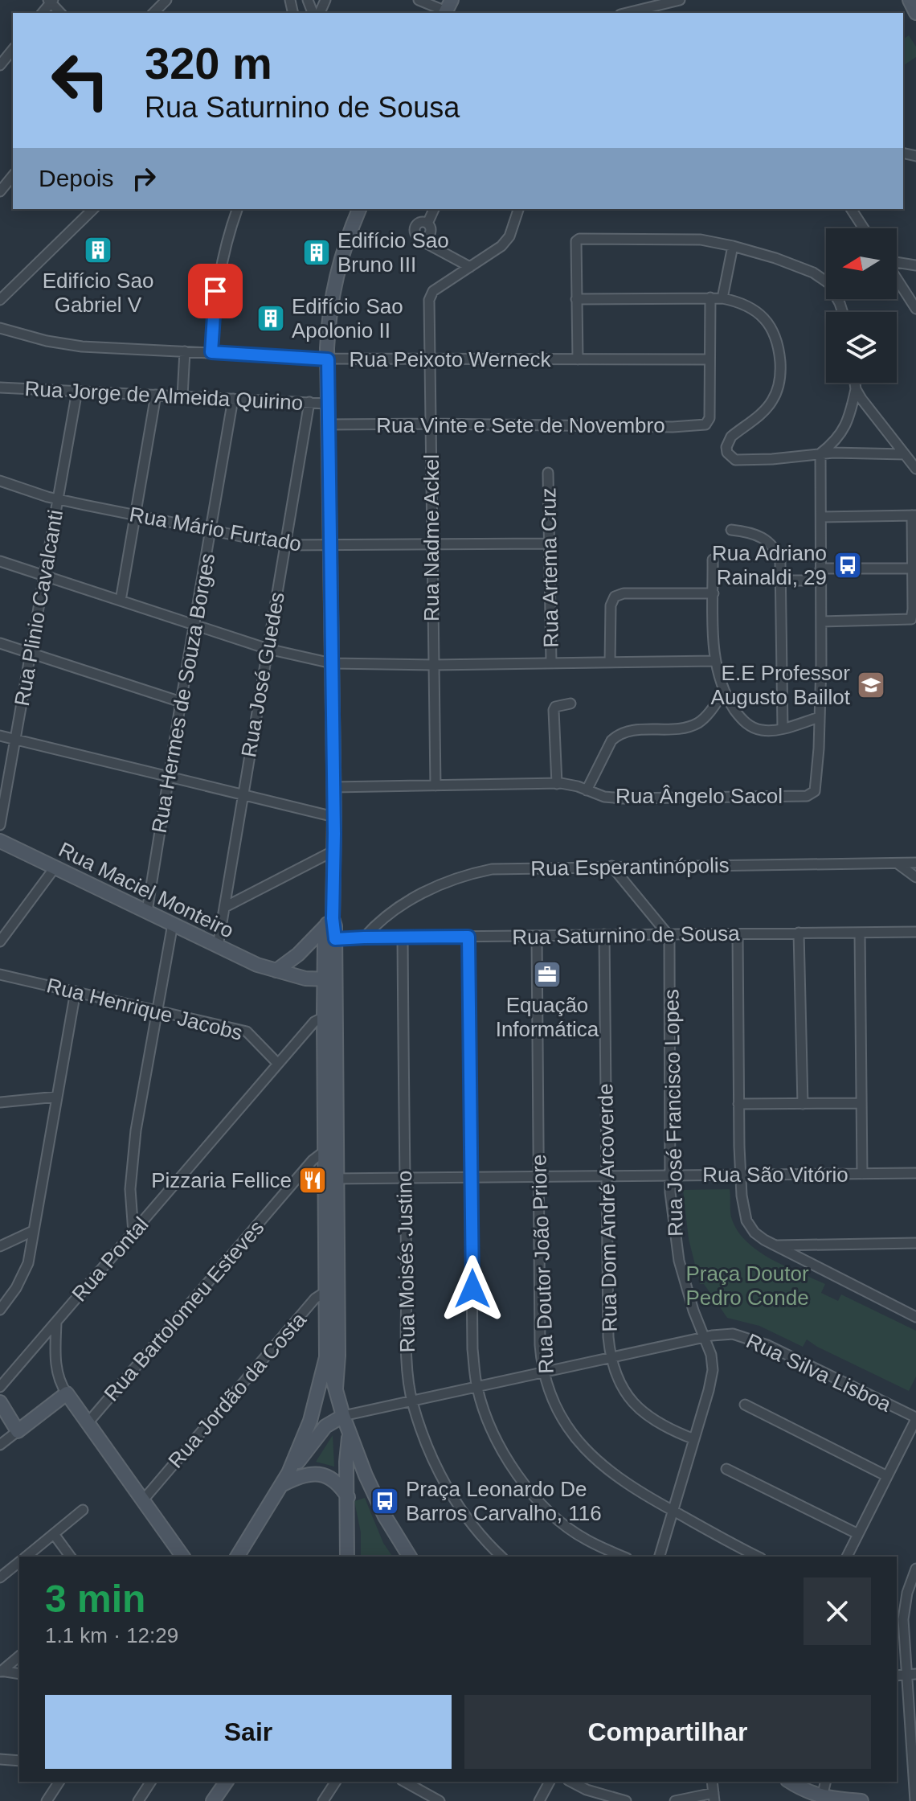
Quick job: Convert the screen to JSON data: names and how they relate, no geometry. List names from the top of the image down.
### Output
{
  "streets": {
    "street": [
      "Rua Peixoto Werneck",
      "Rua Jorge de Almeida Quirino",
      "Rua Vinte e Sete de Novembro",
      "Rua Mário Furtado",
      "Rua Nadme Ackel",
      "Rua Artema Cruz",
      "Rua Plinio Cavalcanti",
      "Rua José Guedes",
      "Rua Hermes de Souza Borges",
      "Rua Ângelo Sacol",
      "Rua Esperantinópolis",
      "Rua Maciel Monteiro",
      "Rua Saturnino de Sousa",
      "Rua Henrique Jacobs",
      "Rua José Francisco Lopes",
      "Rua São Vitório",
      "Rua Dom André Arcoverde",
      "Rua Pontal",
      "Rua Moisés Justino",
      "Rua Doutor João Priore",
      "Rua Bartolomeu Esteves",
      "Rua Silva Lisboa",
      "Rua Jordão da Costa"
    ]
  },
  "crossings": [
    ["Rua Peixoto Werneck", "Rua Vinte e Sete de Novembro"],
    ["Rua Peixoto Werneck", "Rua Nadme Ackel"],
    ["Rua Jorge de Almeida Quirino", "Rua Plinio Cavalcanti"],
    ["Rua Jorge de Almeida Quirino", "Rua José Guedes"],
    ["Rua Jorge de Almeida Quirino", "Rua Hermes de Souza Borges"],
    ["Rua Vinte e Sete de Novembro", "Rua Nadme Ackel"],
    ["Rua Mário Furtado", "Rua Nadme Ackel"],
    ["Rua Mário Furtado", "Rua Artema Cruz"],
    ["Rua Mário Furtado", "Rua Plinio Cavalcanti"],
    ["Rua Mário Furtado", "Rua José Guedes"],
    ["Rua Mário Furtado", "Rua Hermes de Souza Borges"],
    ["Rua Nadme Ackel", "Rua Ângelo Sacol"],
    ["Rua José Guedes", "Rua Maciel Monteiro"],
    ["Rua Hermes de Souza Borges", "Rua Maciel Monteiro"],
    ["Rua Esperantinópolis", "Rua Saturnino de Sousa"],
    ["Rua Saturnino de Sousa", "Rua José Francisco Lopes"],
    ["Rua Saturnino de Sousa", "Rua Dom André Arcoverde"],
    ["Rua Saturnino de Sousa", "Rua Moisés Justino"],
    ["Rua Saturnino de Sousa", "Rua Doutor João Priore"],
    ["Rua Henrique Jacobs", "Rua Pontal"],
    ["Rua José Francisco Lopes", "Rua São Vitório"],
    ["Rua José Francisco Lopes", "Rua Dom André Arcoverde"],
    ["Rua José Francisco Lopes", "Rua Doutor João Priore"],
    ["Rua José Francisco Lopes", "Rua Silva Lisboa"],
    ["Rua São Vitório", "Rua Dom André Arcoverde"],
    ["Rua São Vitório", "Rua Moisés Justino"],
    ["Rua São Vitório", "Rua Doutor João Priore"],
    ["Rua Dom André Arcoverde", "Rua Silva Lisboa"],
    ["Rua Moisés Justino", "Rua Silva Lisboa"],
    ["Rua Doutor João Priore", "Rua Silva Lisboa"]
  ],
  "parks": ["Praça Doutor Pedro Conde"],
  "places": {
    "building": ["Edifício Sao Gabriel V", "Edifício Sao Bruno III", "Edifício Sao Apolonio II"],
    "bus stop": ["Rua Adriano Rainaldi, 29", "Praça Leonardo De Barros Carvalho, 116"],
    "school or university": ["E.E Professor Augusto Baillot"],
    "office": ["Equação Informática"],
    "restaurant": ["Pizzaria Fellice"]
  },
  "north": "left",
  "page": {
    "turn": ["320 m", "Rua Saturnino de Sousa"],
    "then": "Depois",
    "heading": ["3 min", "1.1 km · 12:29"],
    "buttons": ["Sair", "Compartilhar"]
  }
}
